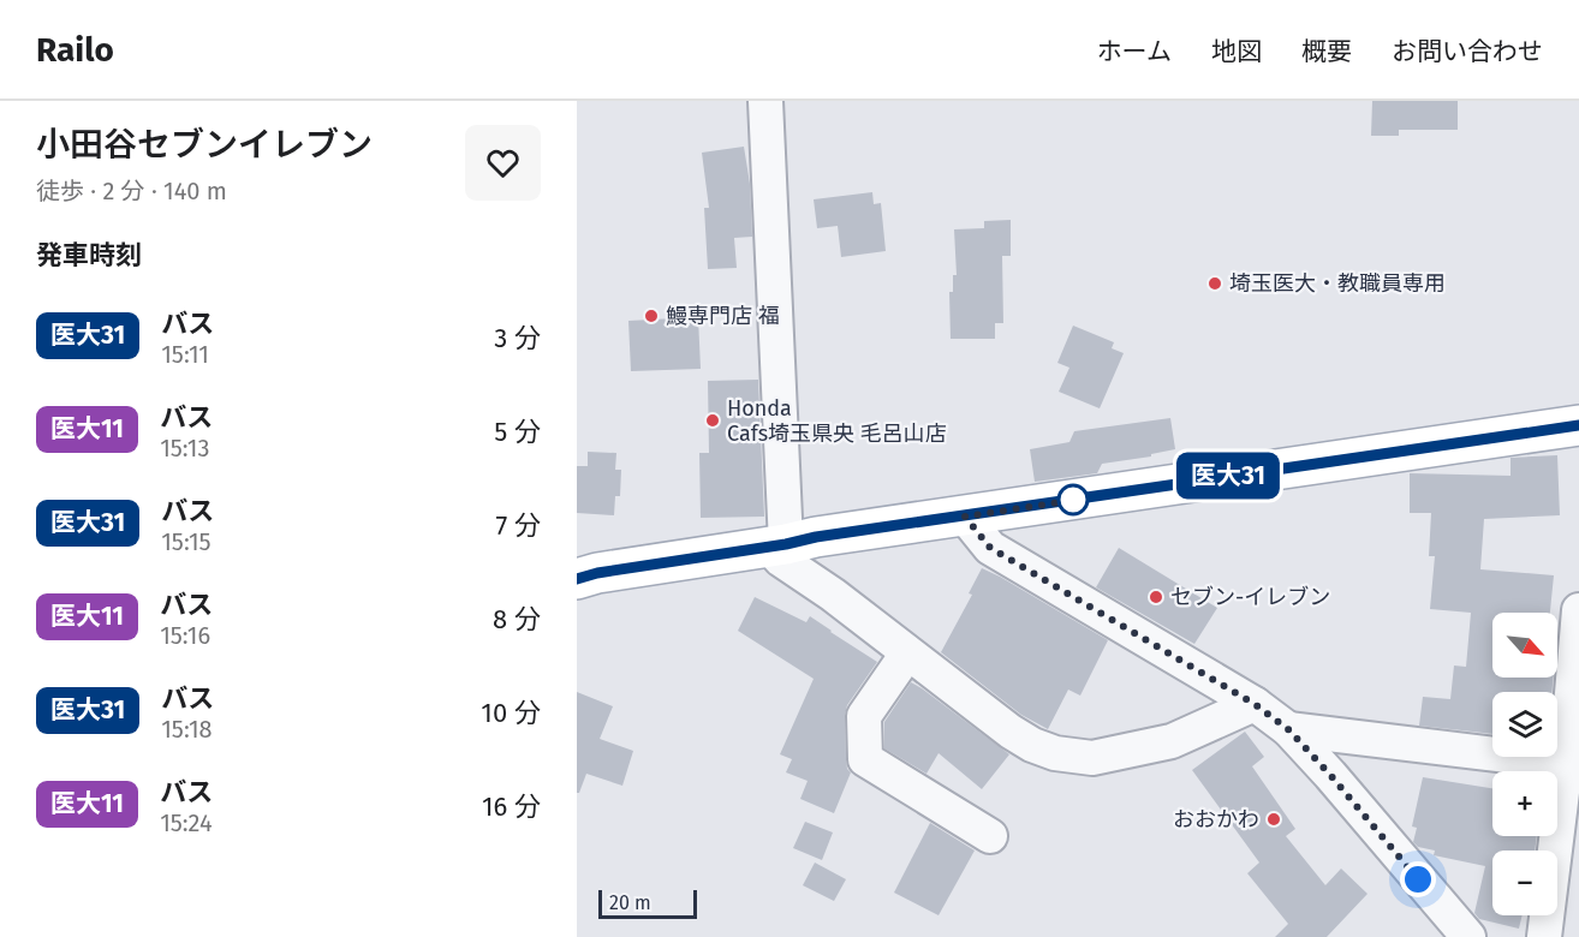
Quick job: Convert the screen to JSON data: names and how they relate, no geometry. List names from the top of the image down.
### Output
{
  "places": [
    "埼玉医大・教職員専用",
    "鰻専門店 福",
    "Honda Cafs埼玉県央 毛呂山店",
    "セブン-イレブン",
    "おおかわ"
  ],
  "lines": ["bus line 医大31"],
  "scale_bar": "20 m",
  "north": "bottom right",
  "page": {
    "header": "Railo",
    "nav": [
      "ホーム",
      "地図",
      "概要",
      "お問い合わせ"
    ],
    "heading": [
      ["小田谷セブンイレブン", "徒歩 · 2 分 · 140 m"],
      "発車時刻"
    ],
    "on_map": "医大31",
    "list": [
      {
        "mark": "医大31",
        "name": "バス",
        "note": "15:11",
        "value": "3 分"
      },
      {
        "mark": "医大11",
        "name": "バス",
        "note": "15:13",
        "value": "5 分"
      },
      {
        "mark": "医大31",
        "name": "バス",
        "note": "15:15",
        "value": "7 分"
      },
      {
        "mark": "医大11",
        "name": "バス",
        "note": "15:16",
        "value": "8 分"
      },
      {
        "mark": "医大31",
        "name": "バス",
        "note": "15:18",
        "value": "10 分"
      },
      {
        "mark": "医大11",
        "name": "バス",
        "note": "15:24",
        "value": "16 分"
      }
    ],
    "map_buttons": ["+", "−"],
    "scale": "20 m"
  }
}
